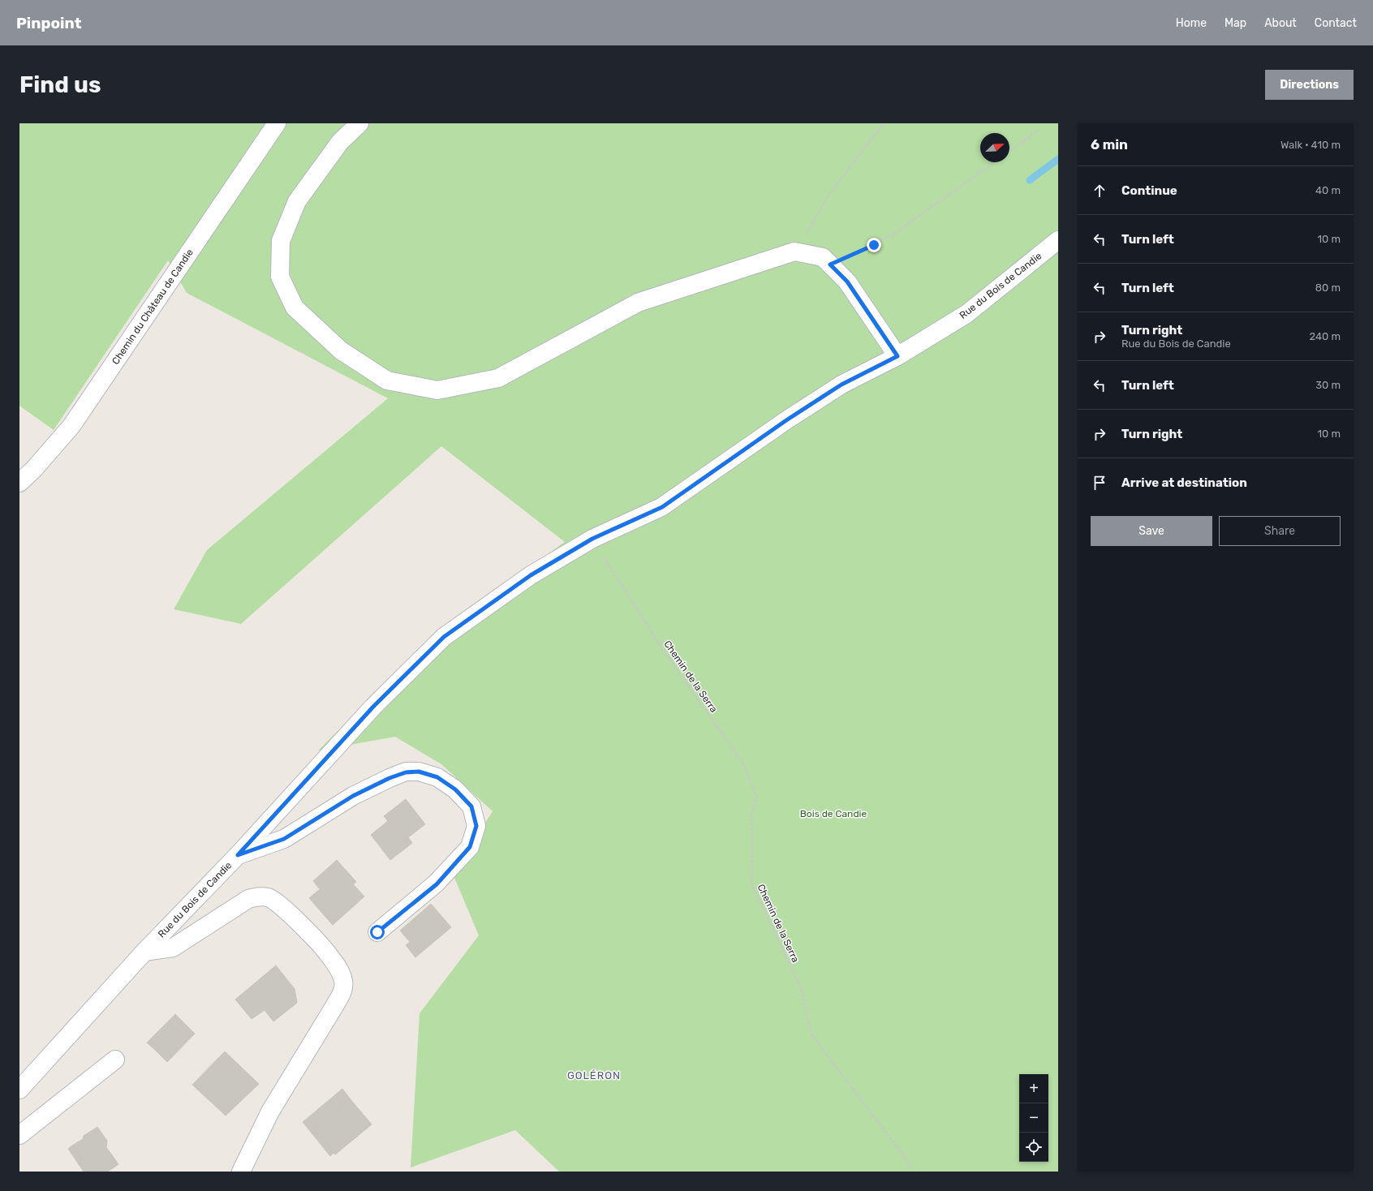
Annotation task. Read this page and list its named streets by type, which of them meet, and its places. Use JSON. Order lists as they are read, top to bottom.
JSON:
{
  "streets": {
    "street": ["Rue du Bois de Candie", "Chemin du Château de Candie"],
    "path": ["Chemin de la Serra"]
  },
  "crossings": [
    ["Rue du Bois de Candie", "Chemin de la Serra"]
  ],
  "districts": ["GOLÉRON"],
  "parks": ["Bois de Candie"],
  "north": "top right",
  "page": {
    "header": "Pinpoint",
    "nav": [
      "Home",
      "Map",
      "About",
      "Contact"
    ],
    "buttons": [
      "Directions",
      ["Save", "Share"]
    ],
    "title": "Find us",
    "heading": ["6 min", "Walk · 410 m"],
    "list": [
      ["Continue", "40 m"],
      ["Turn left", "10 m"],
      ["Turn left", "80 m"],
      ["Turn right", "Rue du Bois de Candie", "240 m"],
      ["Turn left", "30 m"],
      ["Turn right", "10 m"],
      "Arrive at destination"
    ],
    "map_buttons": ["+", "−"]
  }
}
